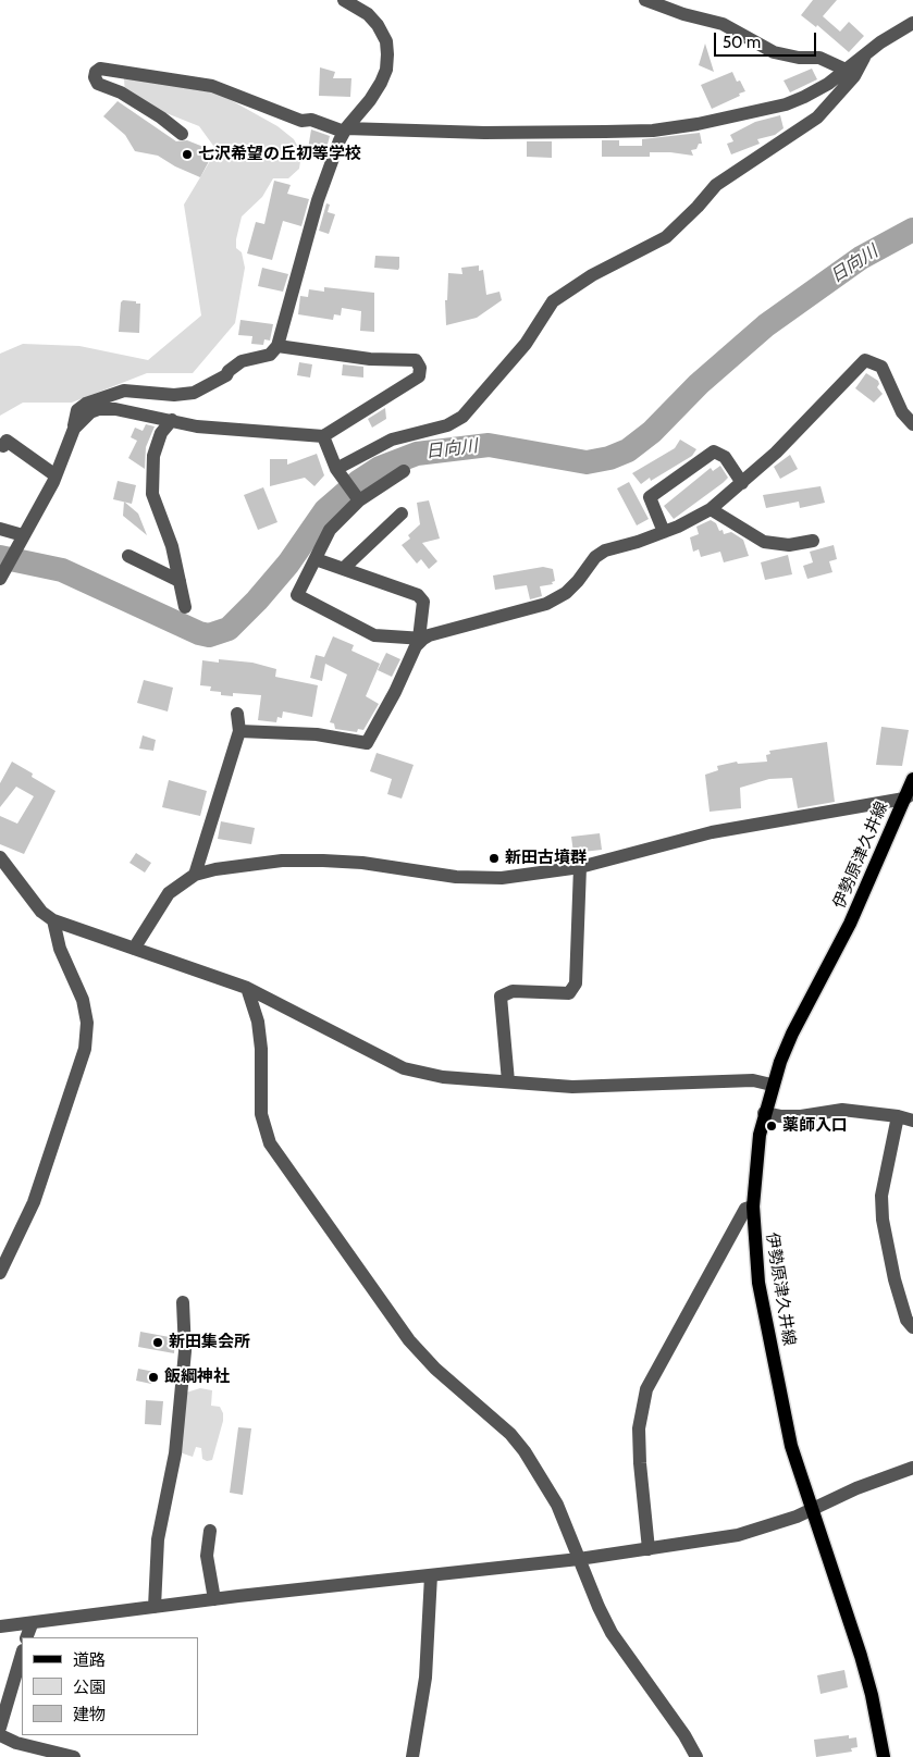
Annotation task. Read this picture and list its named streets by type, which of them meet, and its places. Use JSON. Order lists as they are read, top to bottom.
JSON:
{
  "streets": {
    "main road": ["伊勢原津久井線"]
  },
  "water": ["日向川"],
  "places": [
    "七沢希望の丘初等学校",
    "新田古墳群",
    "薬師入口",
    "新田集会所",
    "飯綱神社"
  ],
  "legend": ["道路", "公園", "建物"],
  "scale_bar": "50 m"
}
